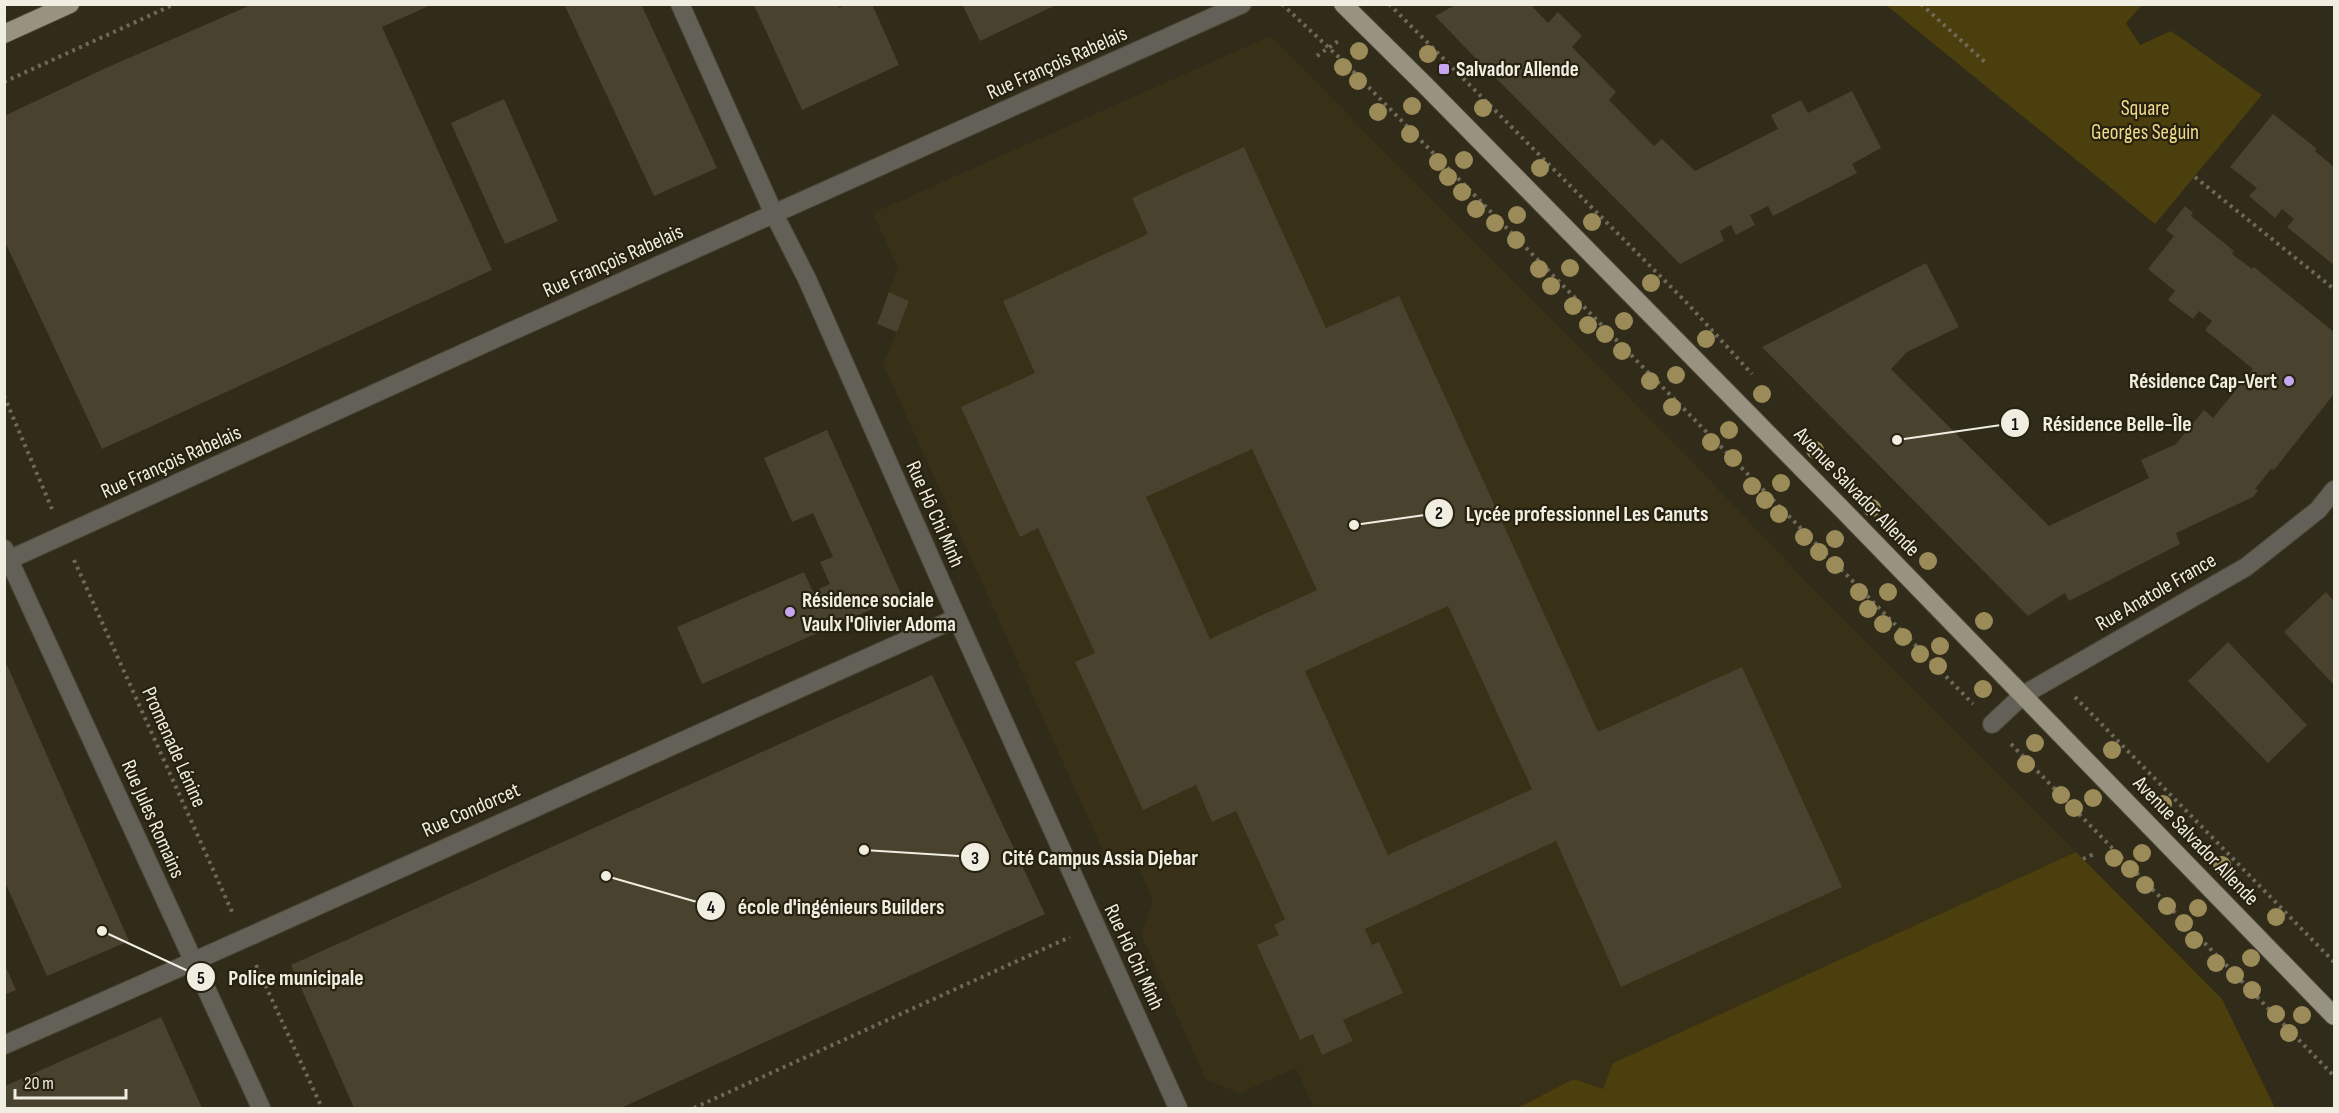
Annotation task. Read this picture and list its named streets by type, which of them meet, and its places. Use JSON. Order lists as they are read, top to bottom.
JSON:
{
  "streets": {
    "main road": ["Avenue Salvador Allende"],
    "street": [
      "Rue François Rabelais",
      "Rue Hô Chi Minh",
      "Rue Anatole France",
      "Rue Condorcet",
      "Rue Jules Romains"
    ],
    "path": ["Promenade Lénine"]
  },
  "crossings": [
    ["Rue François Rabelais", "Rue Hô Chi Minh"],
    ["Rue François Rabelais", "Promenade Lénine"],
    ["Rue François Rabelais", "Rue Jules Romains"],
    ["Avenue Salvador Allende", "Rue Anatole France"],
    ["Rue Hô Chi Minh", "Rue Condorcet"],
    ["Promenade Lénine", "Rue Condorcet"],
    ["Rue Condorcet", "Rue Jules Romains"]
  ],
  "parks": ["Square Georges Seguin"],
  "places": {
    "transit": ["Salvador Allende"],
    "other": [
      "Résidence Cap-Vert",
      "Résidence Belle-Île",
      "Lycée professionnel Les Canuts",
      "Résidence sociale Vaulx l'Olivier Adoma",
      "Cité Campus Assia Djebar",
      "école d'ingénieurs Builders",
      "Police municipale"
    ]
  },
  "scale_bar": "20 m"
}
